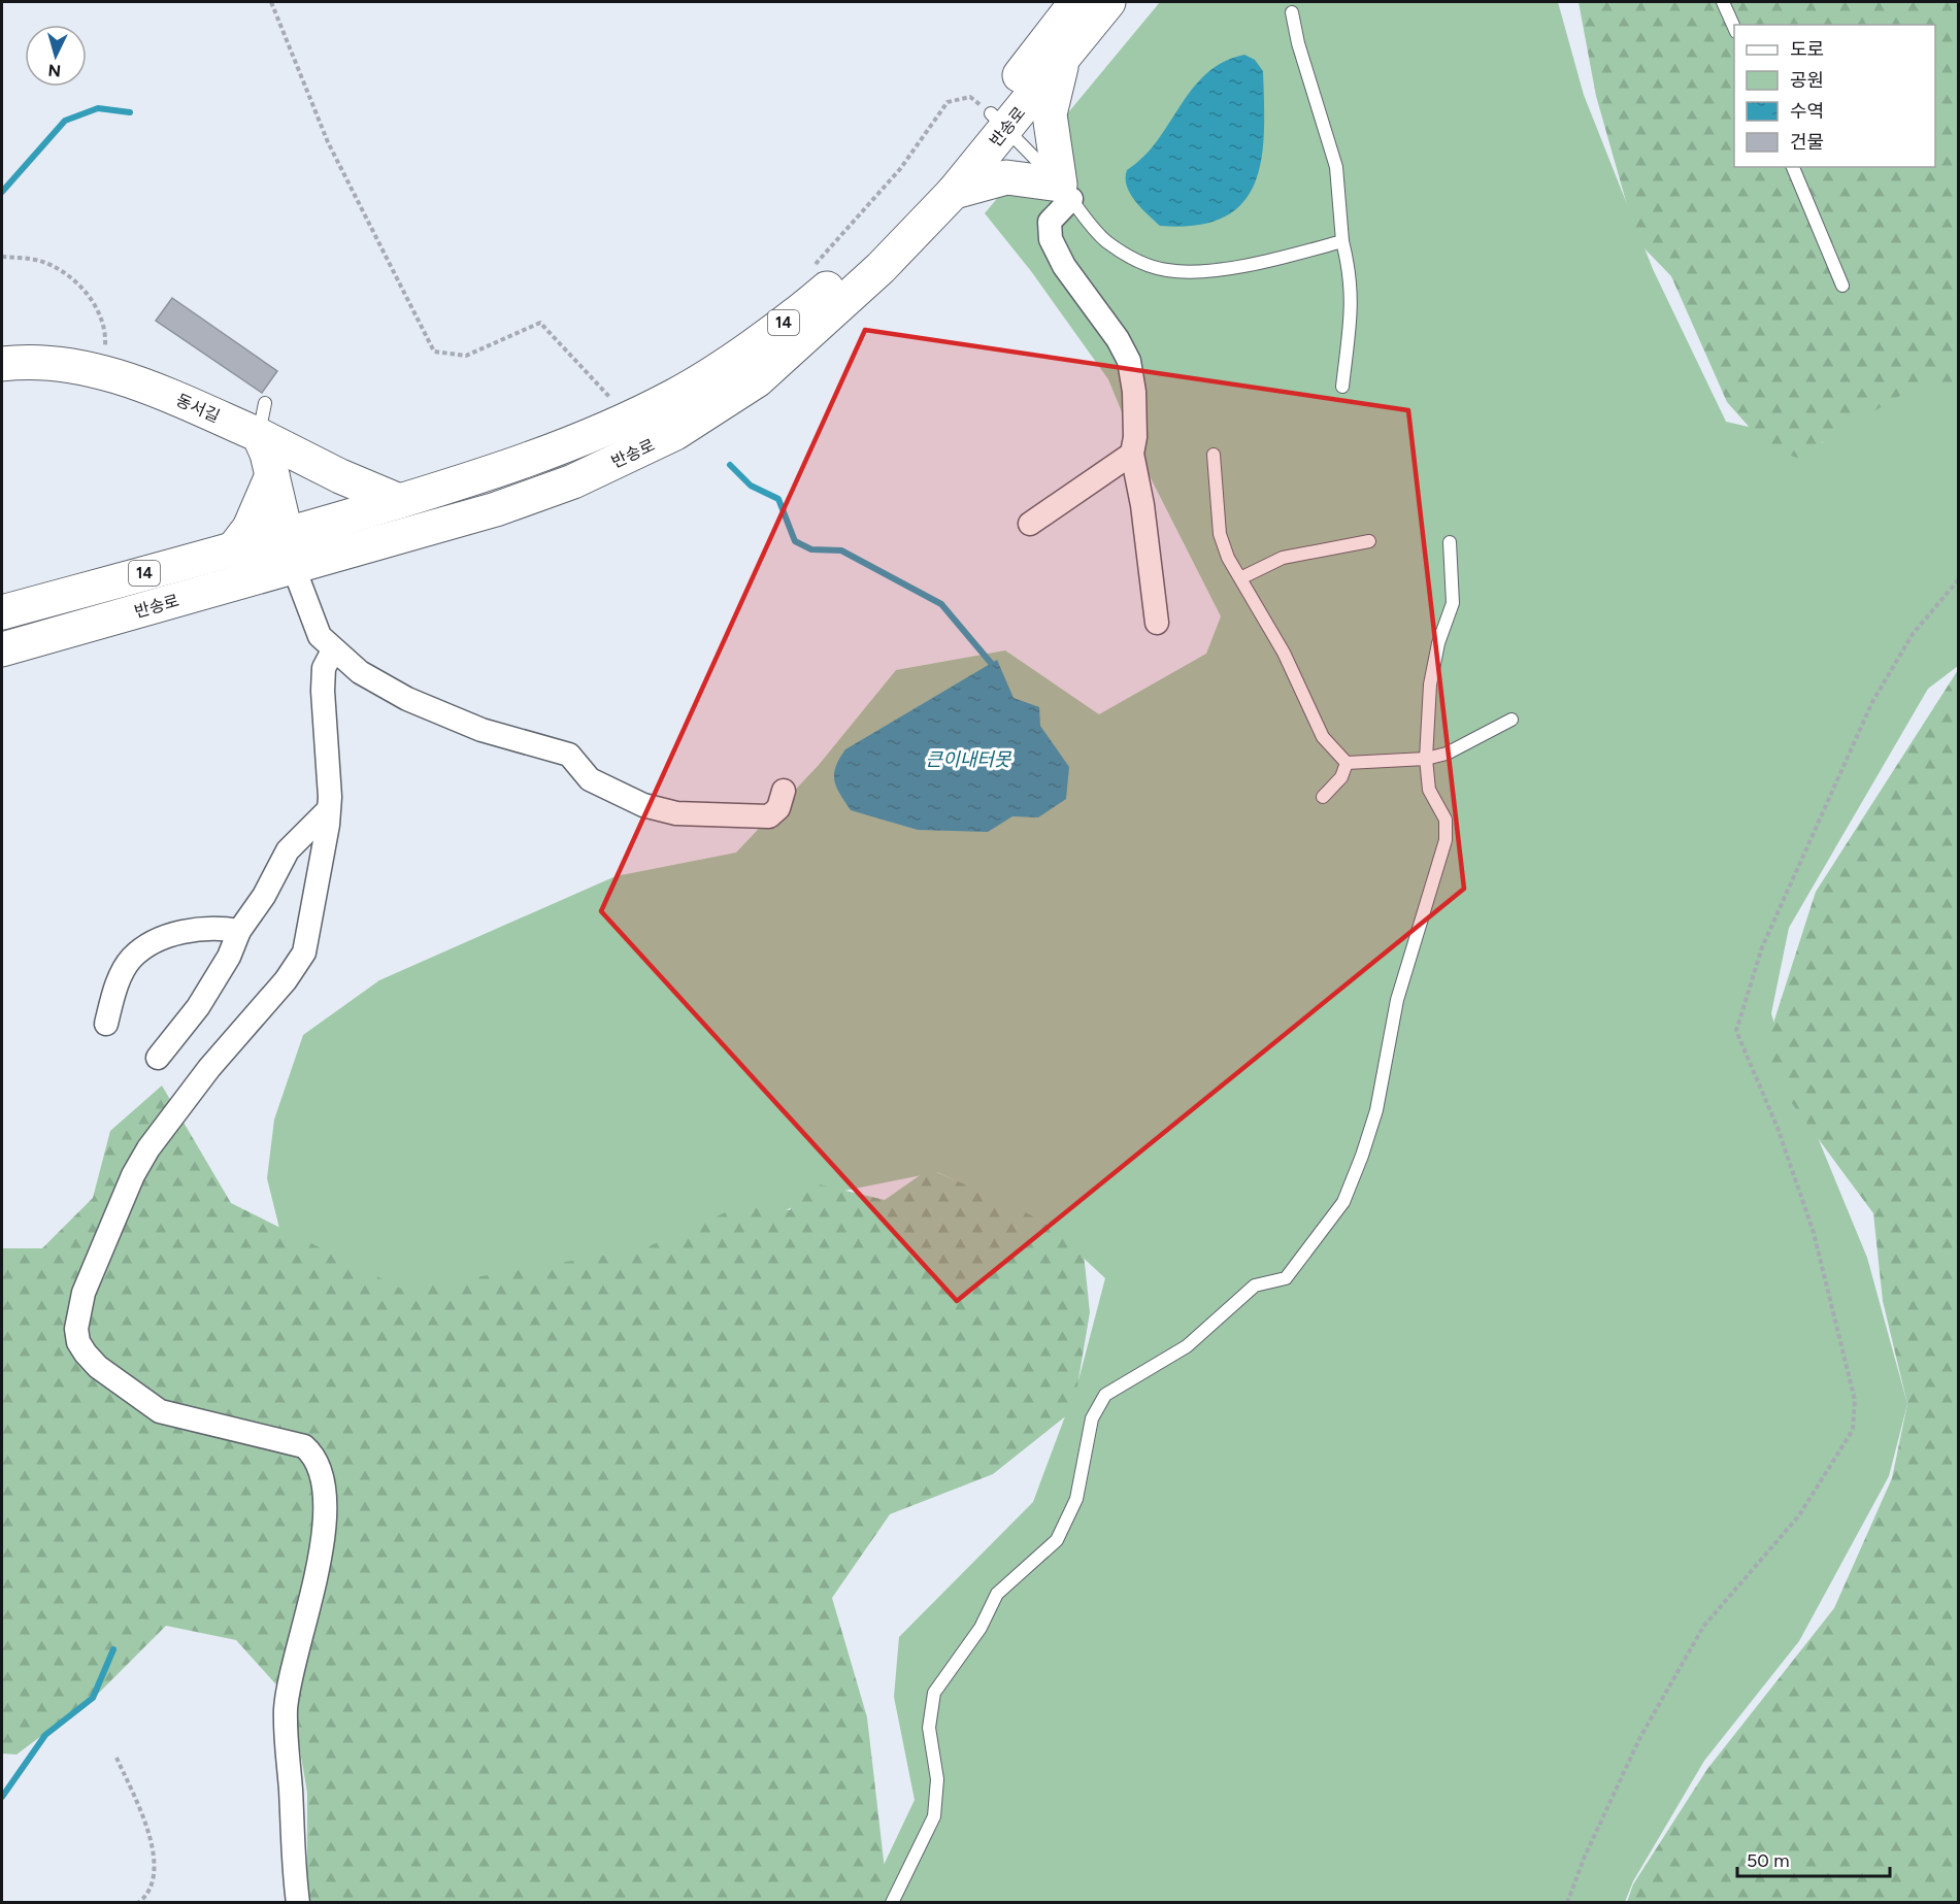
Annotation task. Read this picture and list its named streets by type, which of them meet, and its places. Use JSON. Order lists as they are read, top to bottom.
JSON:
{
  "streets": {
    "main road": ["반송로", "14", "동서길"]
  },
  "crossings": [
    ["반송로", "동서길"]
  ],
  "water": ["큰이내터못"],
  "legend": [
    "도로",
    "공원",
    "수역",
    "건물"
  ],
  "scale_bar": "50 m",
  "north": "bottom"
}
